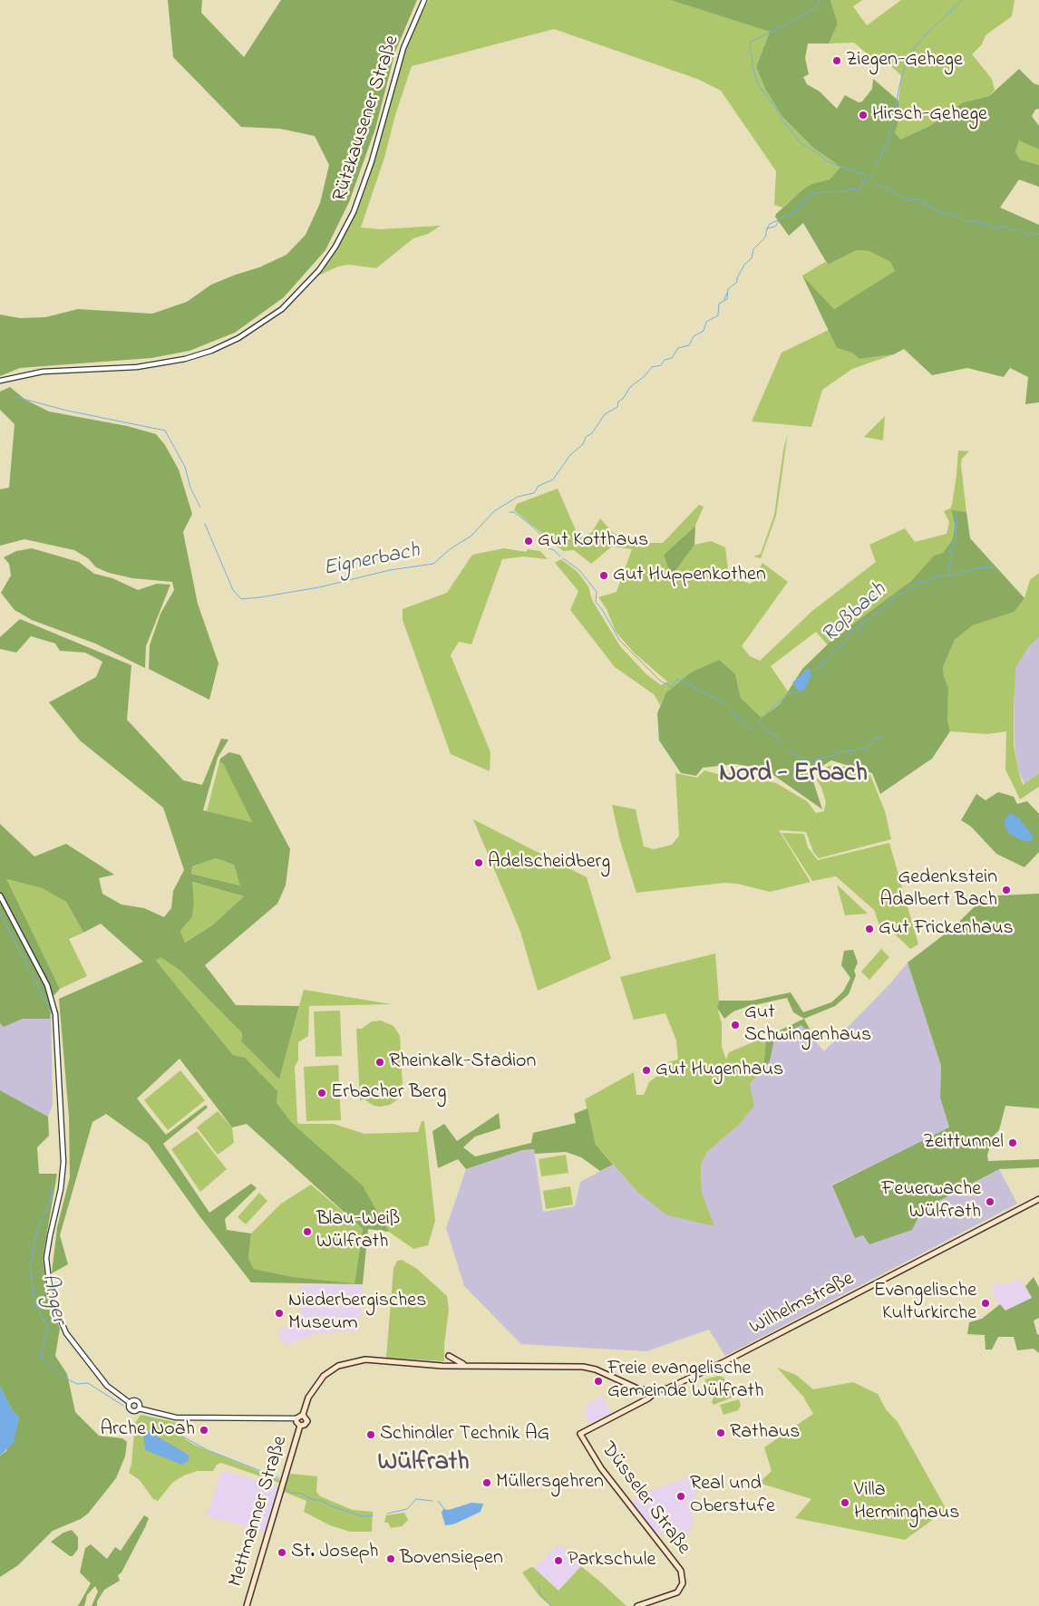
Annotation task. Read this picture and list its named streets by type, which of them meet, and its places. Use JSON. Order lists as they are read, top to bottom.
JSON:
{
  "streets": {
    "main road": ["Wilhelmstraße", "Düsseler Straße", "Mettmanner Straße"],
    "street": ["Rützkausener Straße"]
  },
  "crossings": [
    ["Wilhelmstraße", "Düsseler Straße"],
    ["Wilhelmstraße", "Mettmanner Straße"]
  ],
  "districts": ["Nord - Erbach", "Wülfrath"],
  "water": ["Eignerbach", "Roßbach", "Anger"],
  "places": [
    "Ziegen-Gehege",
    "Hirsch-Gehege",
    "Gut Kotthaus",
    "Gut Huppenkothen",
    "Adelscheidberg",
    "Gedenkstein Adalbert Bach",
    "Gut Frickenhaus",
    "Gut Schwingenhaus",
    "Rheinkalk-Stadion",
    "Gut Hugenhaus",
    "Erbacher Berg",
    "Zeittunnel",
    "Feuerwache Wülfrath",
    "Blau-Weiß Wülfrath",
    "Evangelische Kulturkirche",
    "Niederbergisches Museum",
    "Freie evangelische Gemeinde Wülfrath",
    "Arche Noah",
    "Rathaus",
    "Schindler Technik AG",
    "Müllersgehren",
    "Real und Oberstufe",
    "Villa Herminghaus",
    "St. Joseph",
    "Bovensiepen",
    "Parkschule"
  ]
}
